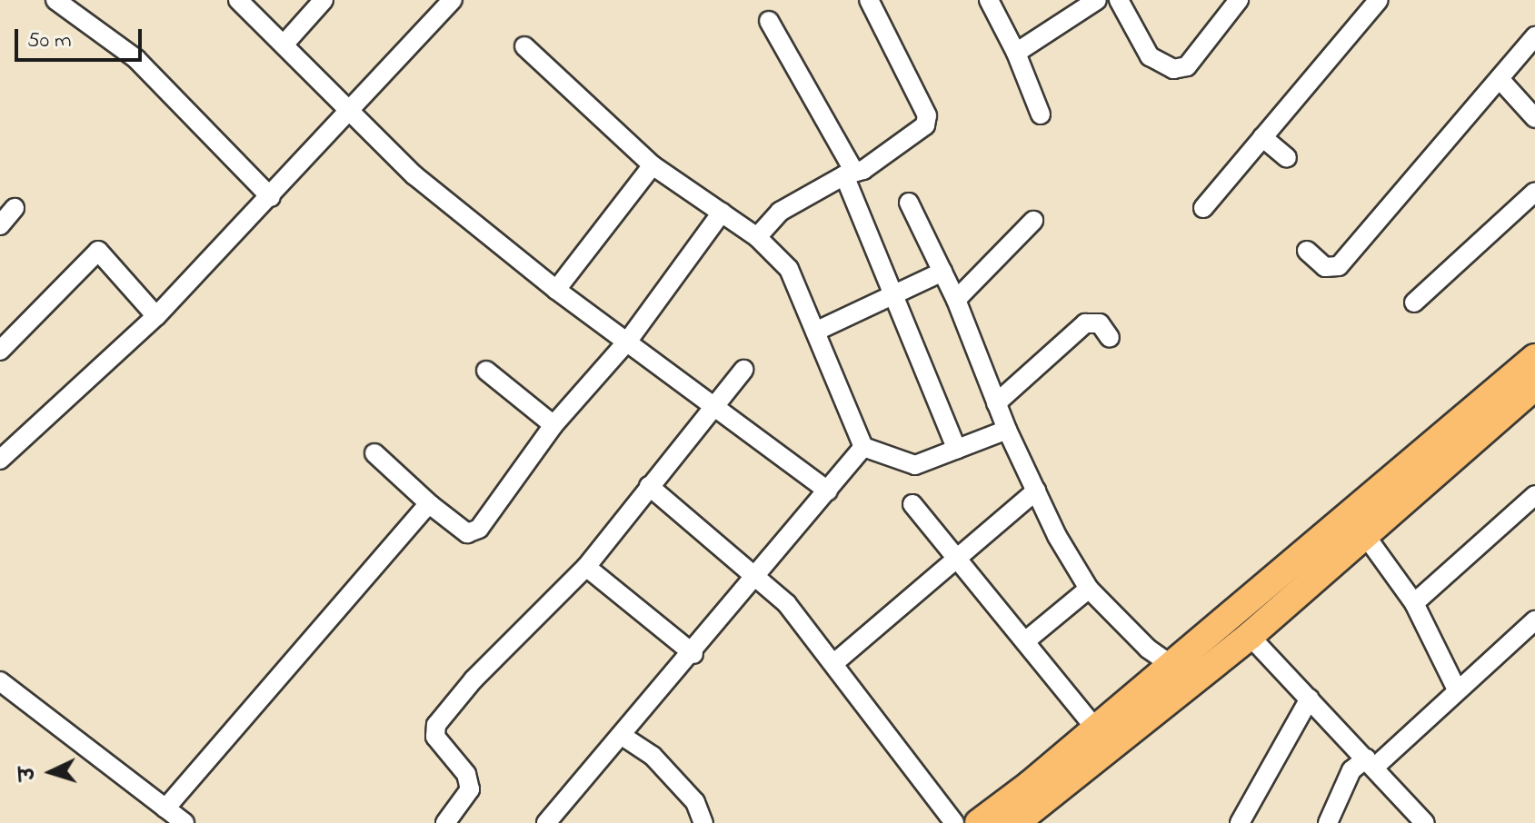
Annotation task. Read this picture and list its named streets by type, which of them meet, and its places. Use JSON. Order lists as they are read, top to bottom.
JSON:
{
  "scale_bar": "50 m",
  "north": "left"
}
